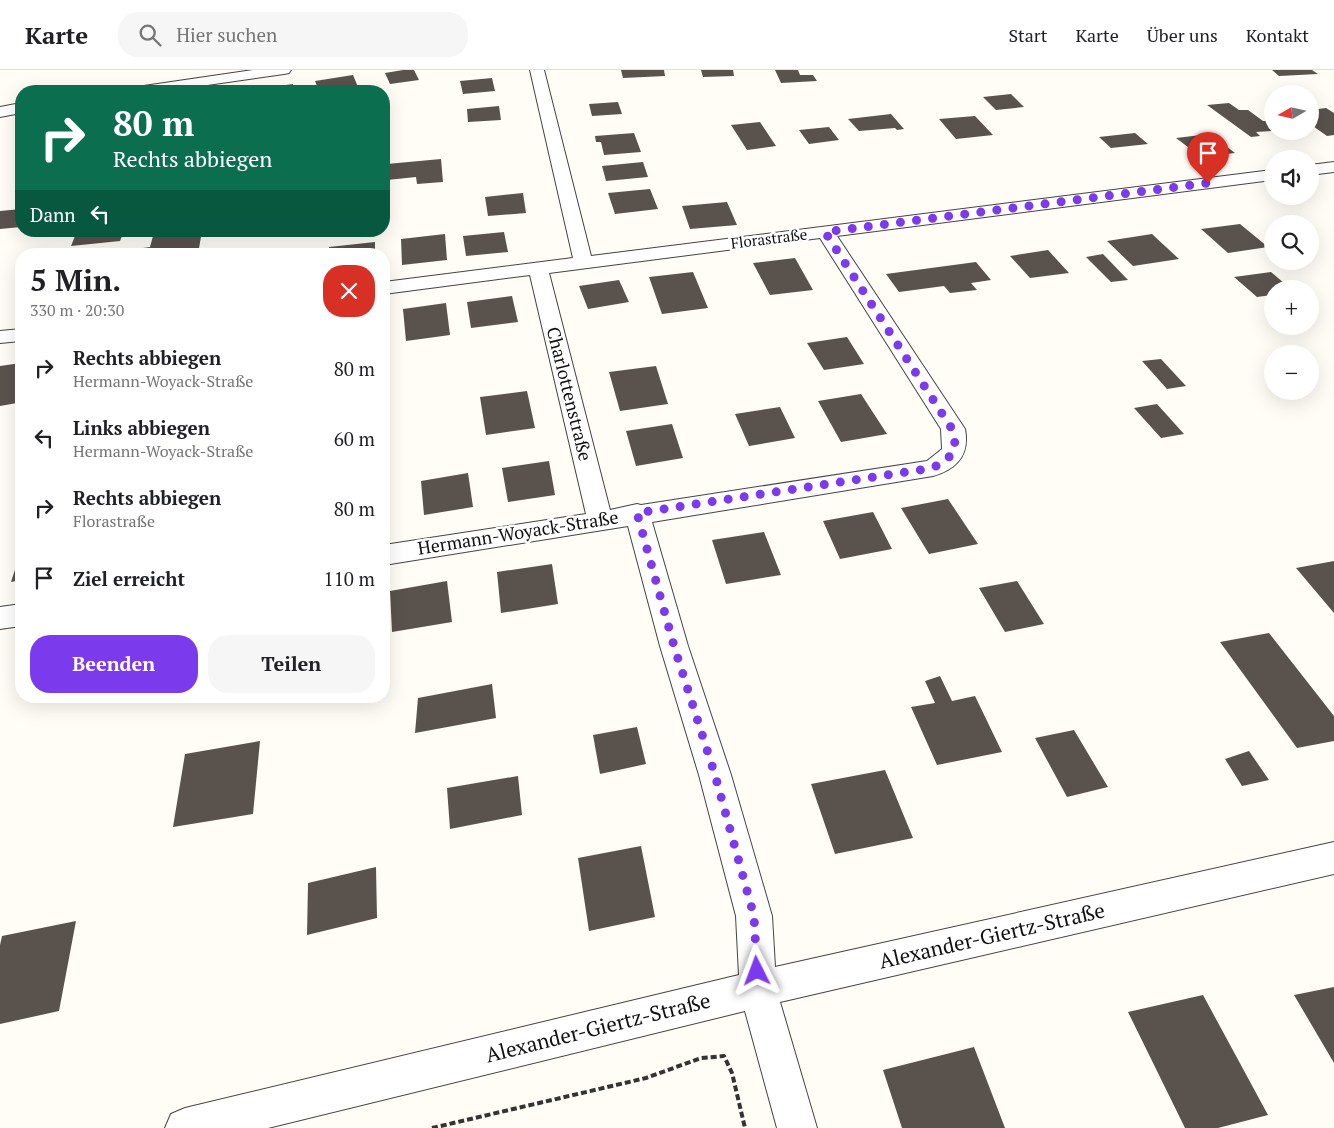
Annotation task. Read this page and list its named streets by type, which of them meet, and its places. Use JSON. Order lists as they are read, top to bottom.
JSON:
{
  "streets": {
    "street": [
      "Florastraße",
      "Charlottenstraße",
      "Hermann-Woyack-Straße",
      "Alexander-Giertz-Straße"
    ]
  },
  "crossings": [
    ["Florastraße", "Charlottenstraße"],
    ["Florastraße", "Hermann-Woyack-Straße"],
    ["Charlottenstraße", "Hermann-Woyack-Straße"]
  ],
  "north": "left",
  "page": {
    "header": "Karte",
    "search": "Hier suchen",
    "nav": [
      "Start",
      "Karte",
      "Über uns",
      "Kontakt"
    ],
    "map_buttons": ["+", "−"],
    "turn": ["80 m", "Rechts abbiegen"],
    "then": "Dann",
    "heading": ["5 Min.", "330 m · 20:30"],
    "list": [
      {
        "name": "Rechts abbiegen",
        "note": "Hermann-Woyack-Straße",
        "value": "80 m"
      },
      {
        "name": "Links abbiegen",
        "note": "Hermann-Woyack-Straße",
        "value": "60 m"
      },
      {
        "name": "Rechts abbiegen",
        "note": "Florastraße",
        "value": "80 m"
      },
      {
        "name": "Ziel erreicht",
        "value": "110 m"
      }
    ],
    "buttons": ["Beenden", "Teilen"]
  }
}
